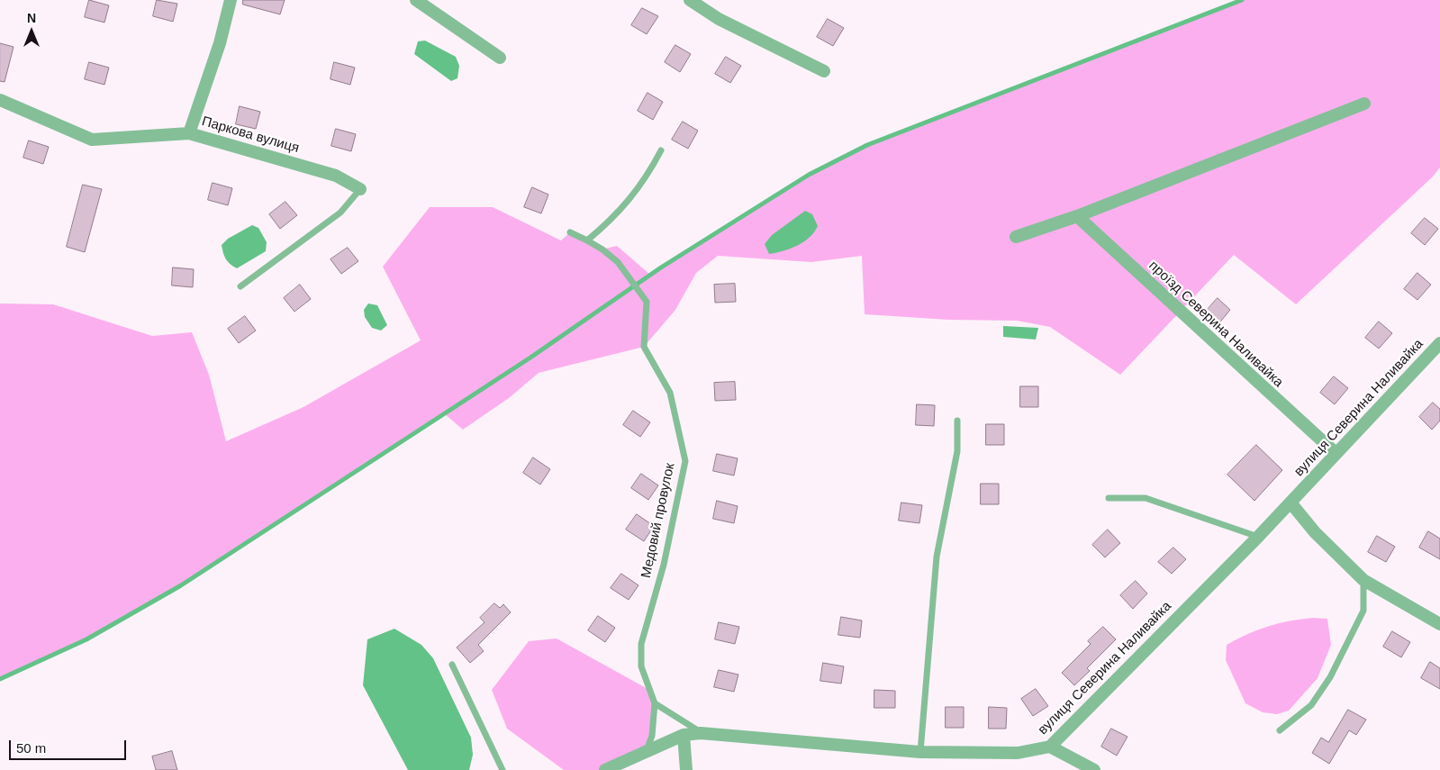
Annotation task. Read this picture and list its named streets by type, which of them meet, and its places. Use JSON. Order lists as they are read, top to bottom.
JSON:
{
  "streets": {
    "street": ["Паркова вулиця", "проїзд Северина Наливайка", "вулиця Северина Наливайка"],
    "lane": ["Медовий провулок"]
  },
  "crossings": [
    ["проїзд Северина Наливайка", "вулиця Северина Наливайка"],
    ["вулиця Северина Наливайка", "Медовий провулок"]
  ],
  "scale_bar": "50 m",
  "north": "top"
}
